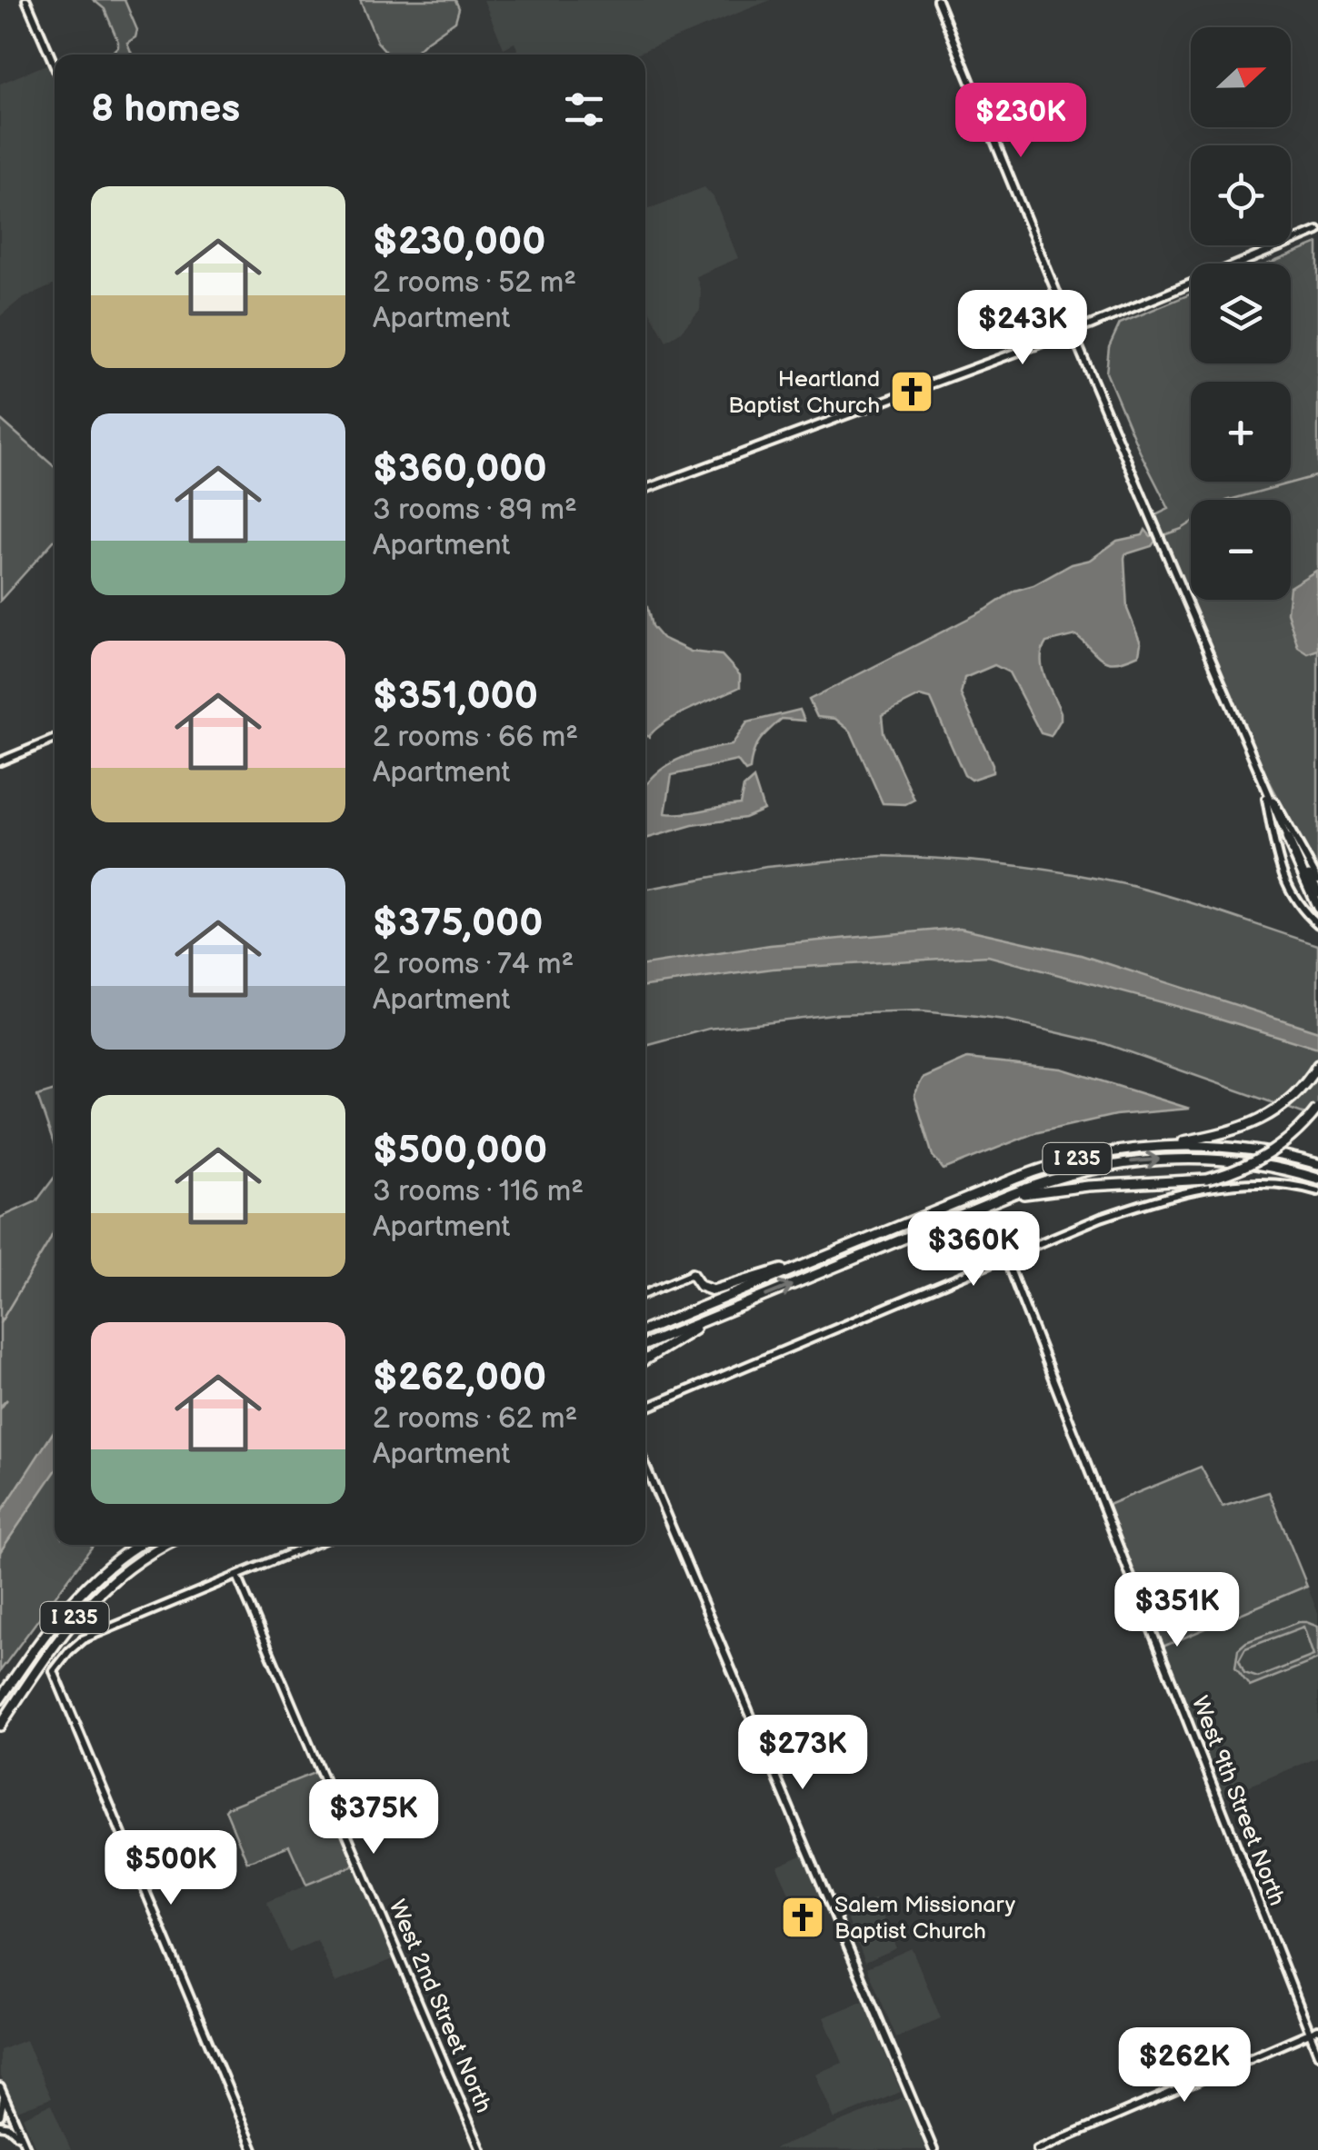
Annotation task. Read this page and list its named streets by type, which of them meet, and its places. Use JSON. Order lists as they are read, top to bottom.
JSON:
{
  "streets": {
    "highway": ["I 235"],
    "street": ["West 9th Street North", "West 2nd Street North"]
  },
  "places": {
    "church": ["Heartland Baptist Church", "Salem Missionary Baptist Church"]
  },
  "north": "right",
  "page": {
    "map_buttons": ["+", "−"],
    "heading": "8 homes",
    "price": [
      "$230K",
      "$243K",
      "$360K",
      "$351K",
      "$273K",
      "$375K",
      "$500K",
      "$262K"
    ],
    "list": [
      {
        "name": "$230,000",
        "note": "2 rooms · 52 m² · Apartment"
      },
      {
        "name": "$360,000",
        "note": "3 rooms · 89 m² · Apartment"
      },
      {
        "name": "$351,000",
        "note": "2 rooms · 66 m² · Apartment"
      },
      {
        "name": "$375,000",
        "note": "2 rooms · 74 m² · Apartment"
      },
      {
        "name": "$500,000",
        "note": "3 rooms · 116 m² · Apartment"
      },
      {
        "name": "$262,000",
        "note": "2 rooms · 62 m² · Apartment"
      }
    ]
  }
}
